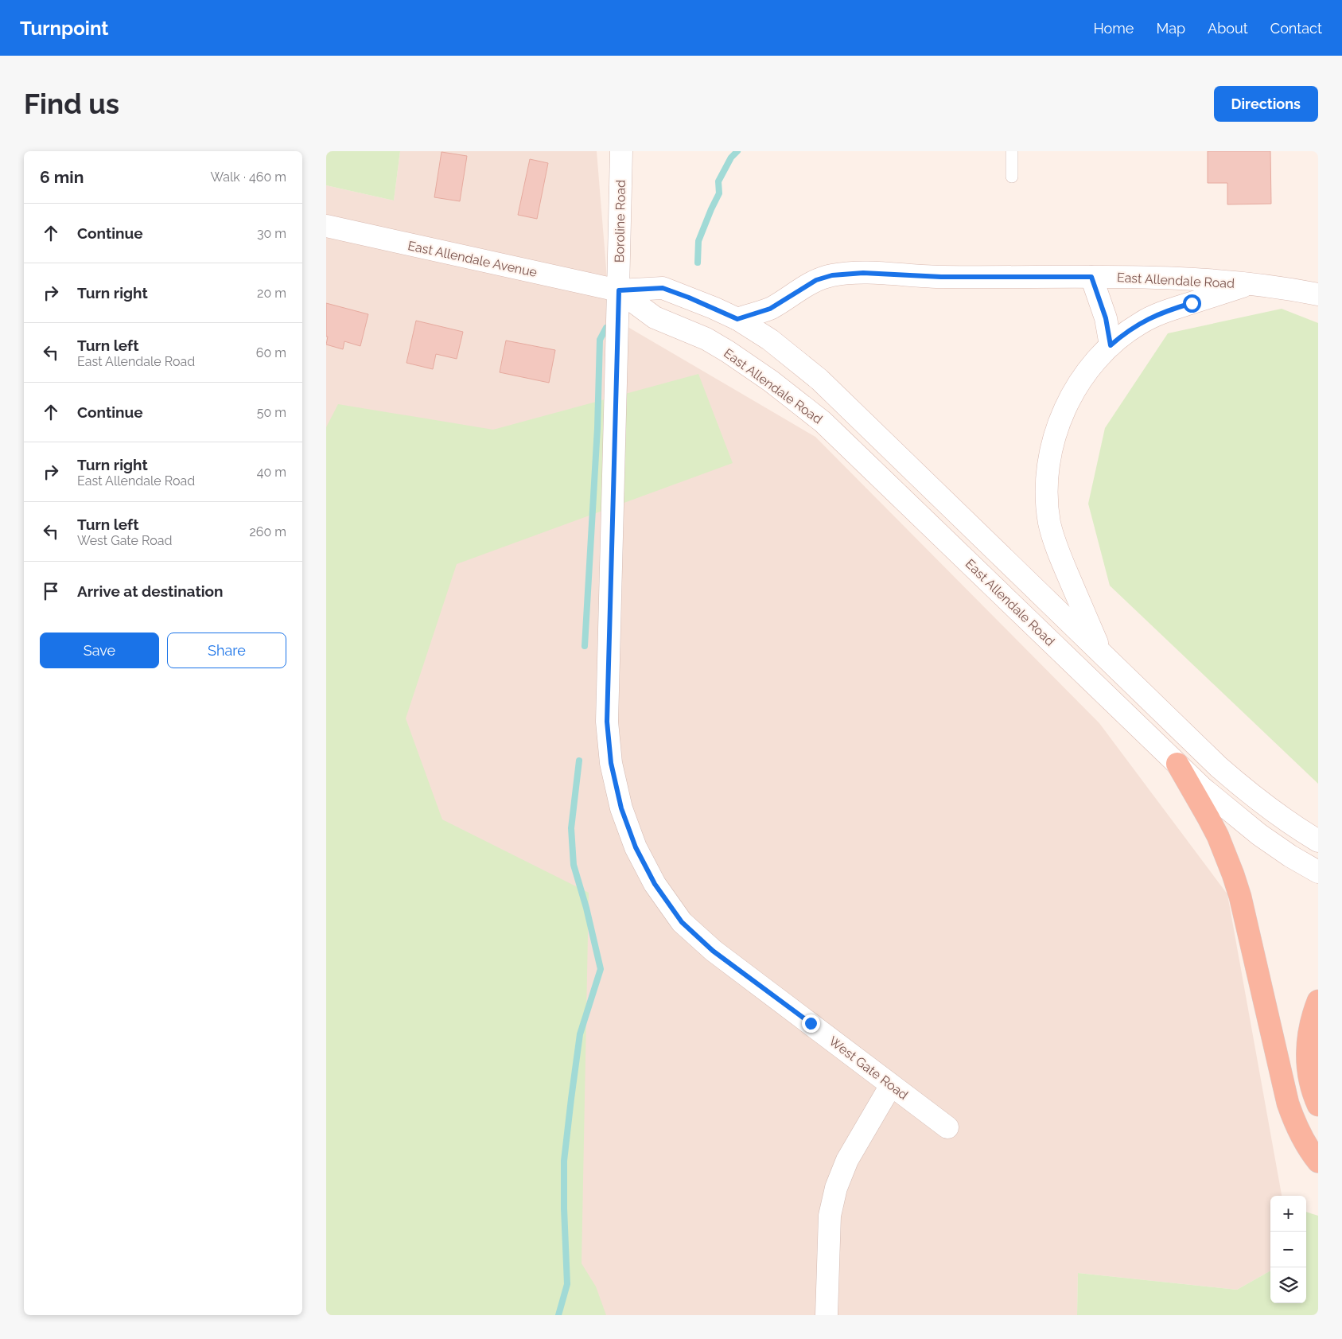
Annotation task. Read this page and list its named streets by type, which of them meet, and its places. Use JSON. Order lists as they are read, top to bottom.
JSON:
{
  "streets": {
    "main road": [
      "Boroline Road",
      "East Allendale Avenue",
      "East Allendale Road",
      "West Gate Road"
    ]
  },
  "crossings": [
    ["Boroline Road", "East Allendale Avenue"],
    ["Boroline Road", "East Allendale Road"],
    ["Boroline Road", "West Gate Road"],
    ["East Allendale Avenue", "East Allendale Road"],
    ["East Allendale Avenue", "West Gate Road"],
    ["East Allendale Road", "West Gate Road"]
  ],
  "page": {
    "header": "Turnpoint",
    "nav": [
      "Home",
      "Map",
      "About",
      "Contact"
    ],
    "buttons": [
      "Directions",
      ["Save", "Share"]
    ],
    "title": "Find us",
    "heading": ["6 min", "Walk · 460 m"],
    "list": [
      ["Continue", "30 m"],
      ["Turn right", "20 m"],
      ["Turn left", "East Allendale Road", "60 m"],
      ["Continue", "50 m"],
      ["Turn right", "East Allendale Road", "40 m"],
      ["Turn left", "West Gate Road", "260 m"],
      "Arrive at destination"
    ],
    "map_buttons": ["+", "−"]
  }
}
